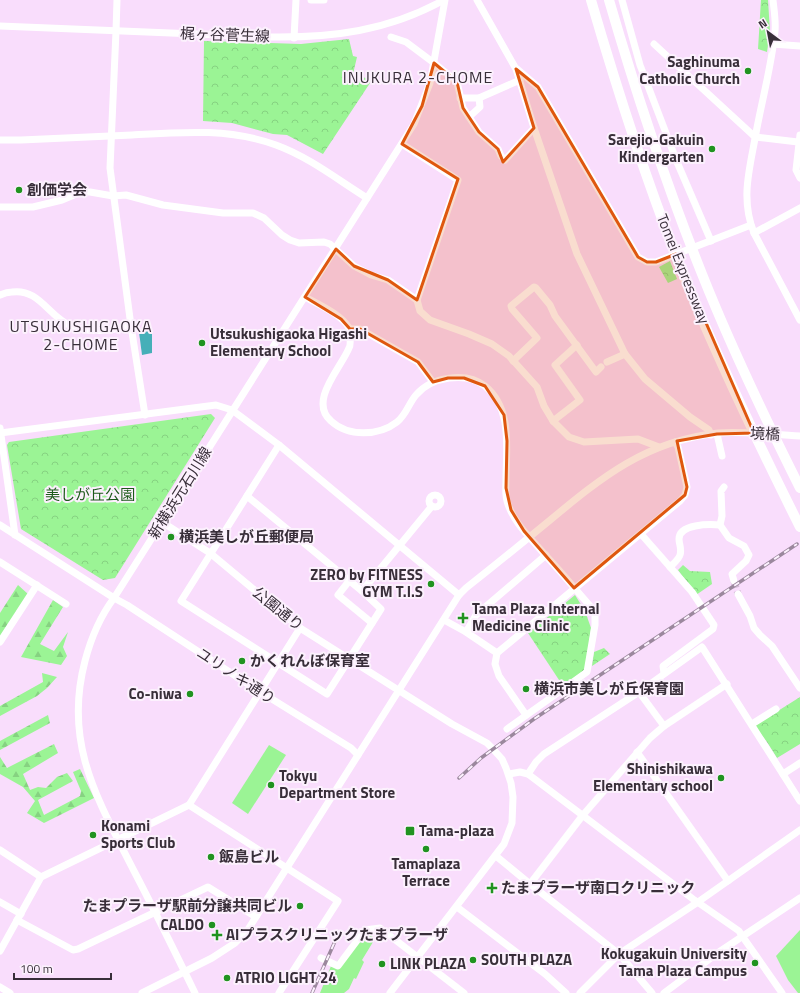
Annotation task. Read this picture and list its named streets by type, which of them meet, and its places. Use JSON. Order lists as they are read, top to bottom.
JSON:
{
  "streets": {
    "highway": ["Tomei Expressway"],
    "street": [
      "梶ヶ谷菅生線",
      "境橋",
      "新横浜元石川線",
      "公園通り",
      "ユリノキ通り"
    ]
  },
  "crossings": [
    ["梶ヶ谷菅生線", "新横浜元石川線"],
    ["境橋", "新横浜元石川線"],
    ["境橋", "公園通り"],
    ["境橋", "ユリノキ通り"],
    ["新横浜元石川線", "公園通り"],
    ["新横浜元石川線", "ユリノキ通り"]
  ],
  "districts": ["INUKURA 2-CHOME", "UTSUKUSHIGAOKA 2-CHOME"],
  "parks": ["美しが丘公園"],
  "places": {
    "other": [
      "Saghinuma Catholic Church",
      "Sarejio-Gakuin Kindergarten",
      "創価学会",
      "Utsukushigaoka Higashi Elementary School",
      "横浜美しが丘郵便局",
      "ZERO by FITNESS GYM T.I.S",
      "かくれんぼ保育室",
      "横浜市美しが丘保育園",
      "Co-niwa",
      "Shinishikawa Elementary school",
      "Tokyu Department Store",
      "Konami Sports Club",
      "Tamaplaza Terrace",
      "飯島ビル",
      "たまプラーザ駅前分譲共同ビル",
      "CALDO",
      "SOUTH PLAZA",
      "Kokugakuin University Tama Plaza Campus",
      "LINK PLAZA",
      "ATRIO LIGHT 24"
    ],
    "health": ["Tama Plaza Internal Medicine Clinic", "たまプラーザ南口クリニック", "AIプラスクリニックたまプラーザ"],
    "transit": ["Tama-plaza"]
  },
  "scale_bar": "100 m",
  "north": "top left"
}
